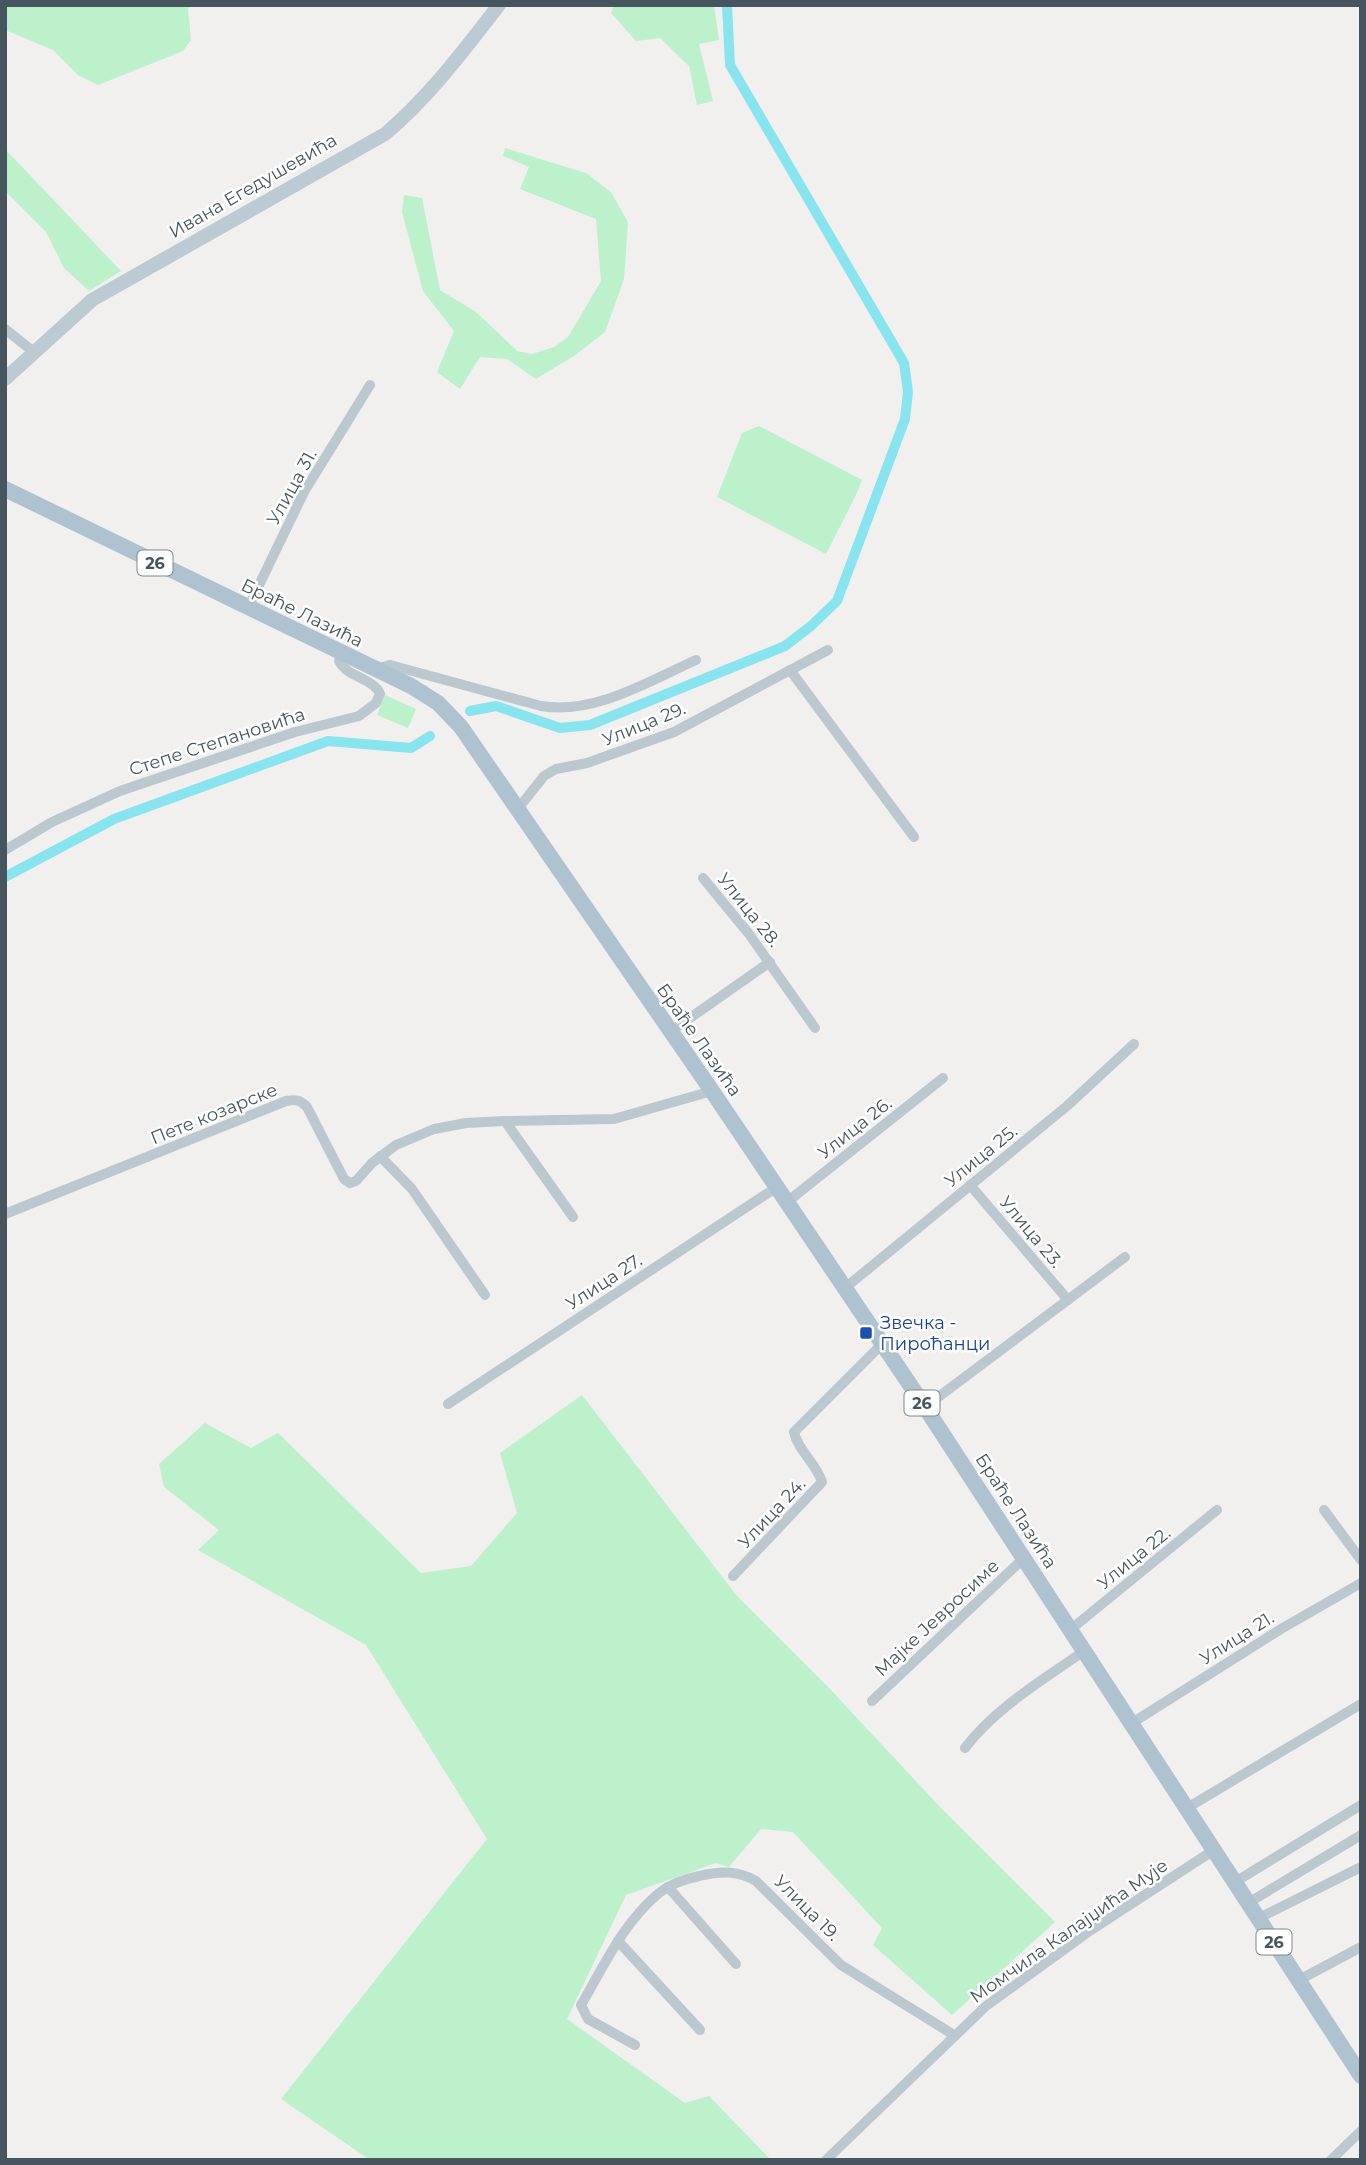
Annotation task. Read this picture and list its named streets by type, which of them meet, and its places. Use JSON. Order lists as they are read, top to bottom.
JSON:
{
  "streets": {
    "main road": ["Ивана Егедушевића", "26", "Браће Лазића"],
    "street": [
      "Улица 31.",
      "Улица 29.",
      "Степе Степановића",
      "Улица 28.",
      "Пете козарске",
      "Улица 26.",
      "Улица 25.",
      "Улица 23.",
      "Улица 27.",
      "Улица 24.",
      "Улица 22.",
      "Мајке Јевросиме",
      "Улица 21.",
      "Улица 19.",
      "Момчила Калајџића Мује"
    ]
  },
  "crossings": [
    ["Улица 31.", "Браће Лазића"],
    ["26", "Браће Лазића"],
    ["26", "Момчила Калајџића Мује"],
    ["Браће Лазића", "Улица 29."],
    ["Браће Лазића", "Степе Степановића"],
    ["Браће Лазића", "Улица 28."],
    ["Браће Лазића", "Пете козарске"],
    ["Браће Лазића", "Улица 26."],
    ["Браће Лазића", "Улица 25."],
    ["Браће Лазића", "Улица 27."],
    ["Браће Лазића", "Улица 24."],
    ["Браће Лазића", "Улица 22."],
    ["Браће Лазића", "Мајке Јевросиме"],
    ["Браће Лазића", "Улица 21."],
    ["Улица 25.", "Улица 23."],
    ["Улица 19.", "Момчила Калајџића Мује"]
  ],
  "places": {
    "transit": ["Звечка - Пироћанци"]
  }
}
